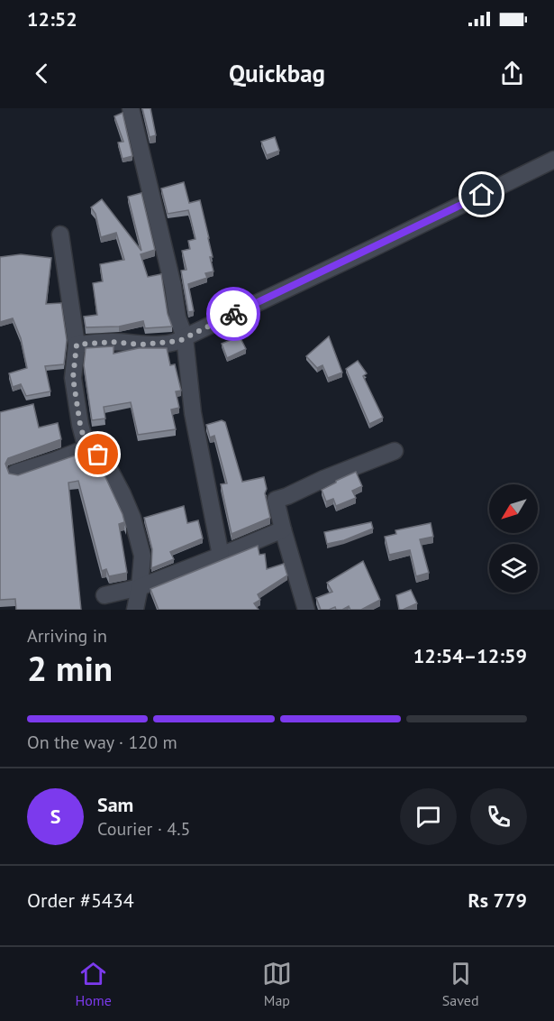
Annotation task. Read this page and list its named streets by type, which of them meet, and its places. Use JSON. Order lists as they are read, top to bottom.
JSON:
{
  "north": "bottom left",
  "page": {
    "status": "12:52",
    "header": "Quickbag",
    "heading": ["2 min", "Arriving in", "12:54–12:59"],
    "panel": [
      "Sam",
      "Courier · 4.5",
      "Order #5434",
      "Rs 779"
    ],
    "bar": "On the way · 120 m",
    "round": "S",
    "tabs": ["Home", "Map", "Saved"]
  }
}
